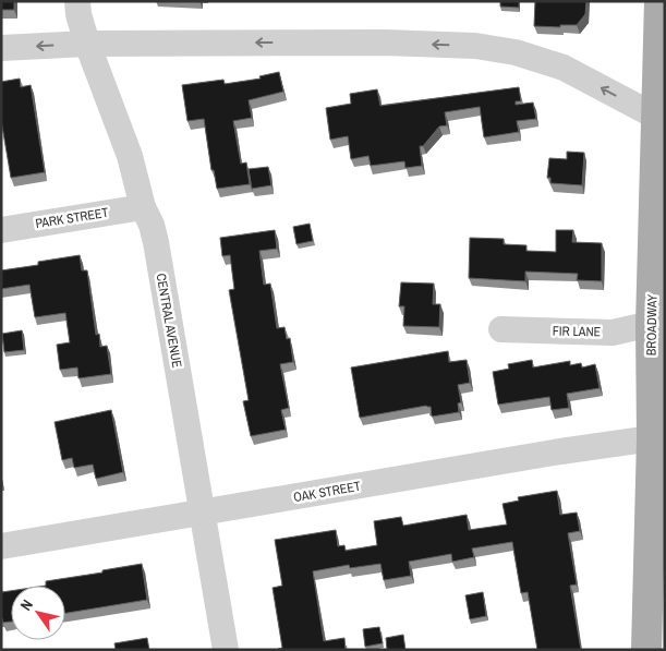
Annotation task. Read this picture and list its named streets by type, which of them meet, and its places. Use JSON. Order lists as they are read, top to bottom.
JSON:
{
  "streets": {
    "main road": ["BROADWAY"],
    "street": [
      "PARK STREET",
      "CENTRAL AVENUE",
      "FIR LANE",
      "OAK STREET"
    ]
  },
  "crossings": [
    ["PARK STREET", "CENTRAL AVENUE"],
    ["CENTRAL AVENUE", "OAK STREET"],
    ["BROADWAY", "FIR LANE"],
    ["BROADWAY", "OAK STREET"]
  ],
  "north": "top left"
}
